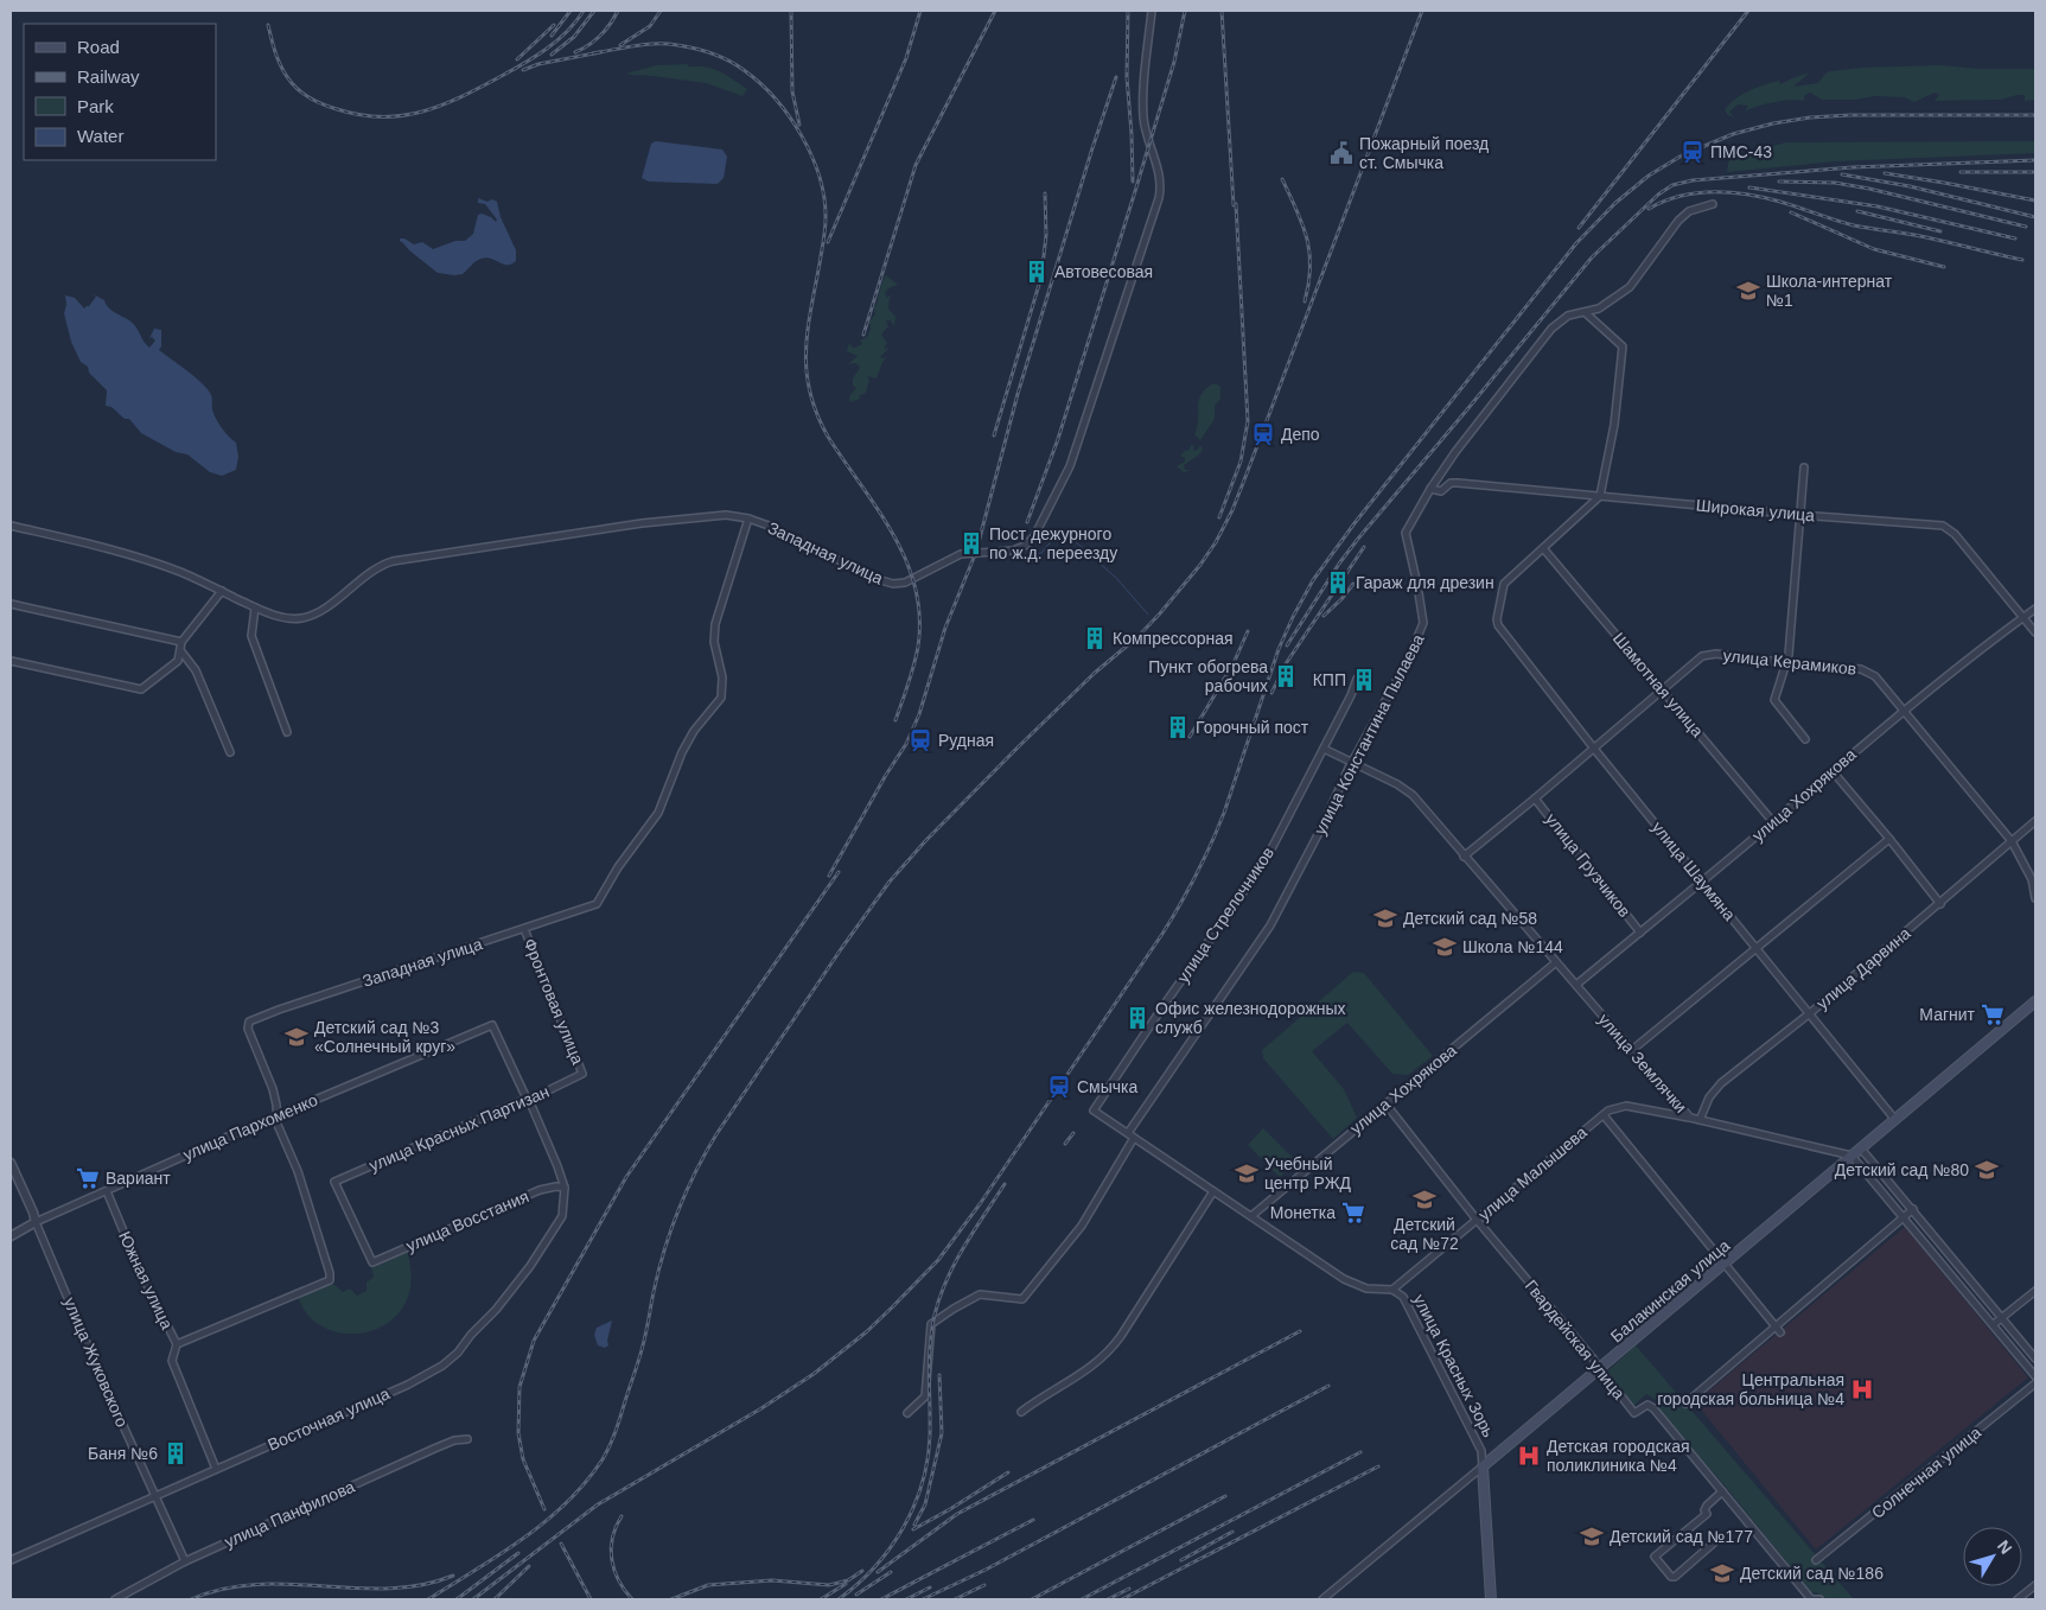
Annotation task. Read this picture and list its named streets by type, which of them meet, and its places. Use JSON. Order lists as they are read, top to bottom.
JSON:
{
  "streets": {
    "main road": ["Балакинская улица", "улица Красных Зорь"],
    "street": [
      "Широкая улица",
      "Западная улица",
      "улица Керамиков",
      "Шамотная улица",
      "улица Константина Пылаева",
      "улица Хохрякова",
      "улица Грузчиков",
      "улица Шаумяна",
      "улица Стрелочников",
      "улица Дарвина",
      "Фронтовая улица",
      "улица Землячки",
      "улица Пархоменко",
      "улица Красных Партизан",
      "улица Малышева",
      "улица Восстания",
      "Южная улица",
      "Гвардейская улица",
      "улица Жуковского",
      "Восточная улица",
      "Солнечная улица",
      "улица Панфилова"
    ]
  },
  "crossings": [
    ["Широкая улица", "улица Константина Пылаева"],
    ["Широкая улица", "улица Хохрякова"],
    ["Западная улица", "Фронтовая улица"],
    ["Западная улица", "улица Пархоменко"],
    ["улица Керамиков", "Шамотная улица"],
    ["улица Керамиков", "улица Хохрякова"],
    ["улица Керамиков", "улица Грузчиков"],
    ["улица Керамиков", "улица Шаумяна"],
    ["улица Керамиков", "улица Дарвина"],
    ["улица Керамиков", "улица Землячки"],
    ["Шамотная улица", "улица Хохрякова"],
    ["Шамотная улица", "улица Шаумяна"],
    ["улица Константина Пылаева", "улица Землячки"],
    ["улица Константина Пылаева", "улица Красных Зорь"],
    ["улица Хохрякова", "улица Грузчиков"],
    ["улица Хохрякова", "улица Шаумяна"],
    ["улица Хохрякова", "улица Землячки"],
    ["улица Хохрякова", "Гвардейская улица"],
    ["улица Хохрякова", "улица Красных Зорь"],
    ["улица Шаумяна", "улица Дарвина"],
    ["улица Шаумяна", "Балакинская улица"],
    ["улица Стрелочников", "улица Землячки"],
    ["улица Стрелочников", "улица Красных Зорь"],
    ["улица Дарвина", "улица Землячки"],
    ["Фронтовая улица", "улица Красных Партизан"],
    ["улица Землячки", "улица Малышева"],
    ["улица Землячки", "Балакинская улица"],
    ["улица Пархоменко", "улица Красных Партизан"],
    ["улица Пархоменко", "Южная улица"],
    ["улица Пархоменко", "улица Жуковского"],
    ["улица Красных Партизан", "улица Восстания"],
    ["улица Малышева", "Гвардейская улица"],
    ["улица Малышева", "улица Красных Зорь"],
    ["улица Восстания", "Восточная улица"],
    ["Южная улица", "Восточная улица"],
    ["Балакинская улица", "Гвардейская улица"],
    ["Балакинская улица", "улица Красных Зорь"],
    ["улица Жуковского", "Восточная улица"],
    ["улица Жуковского", "улица Панфилова"]
  ],
  "places": {
    "station": [
      "ПМС-43",
      "Депо",
      "Рудная",
      "Смычка"
    ],
    "public building": ["Пожарный поезд ст. Смычка"],
    "building": [
      "Автовесовая",
      "Пост дежурного по ж.д. переезду",
      "Гараж для дрезин",
      "Компрессорная",
      "Пункт обогрева рабочих",
      "КПП",
      "Горочный пост",
      "Офис железнодорожных служб",
      "Баня №6"
    ],
    "school or university": [
      "Школа-интернат №1",
      "Детский сад №58",
      "Школа №144",
      "Детский сад №3 «Солнечный круг»",
      "Детский сад №80",
      "Учебный центр РЖД",
      "Детский сад №72",
      "Детский сад №177",
      "Детский сад №186"
    ],
    "supermarket": ["Магнит", "Вариант", "Монетка"],
    "hospital": ["Центральная городская больница №4", "Детская городская поликлиника №4"]
  },
  "legend": [
    "Road",
    "Railway",
    "Park",
    "Water"
  ],
  "north": "top right"
}
